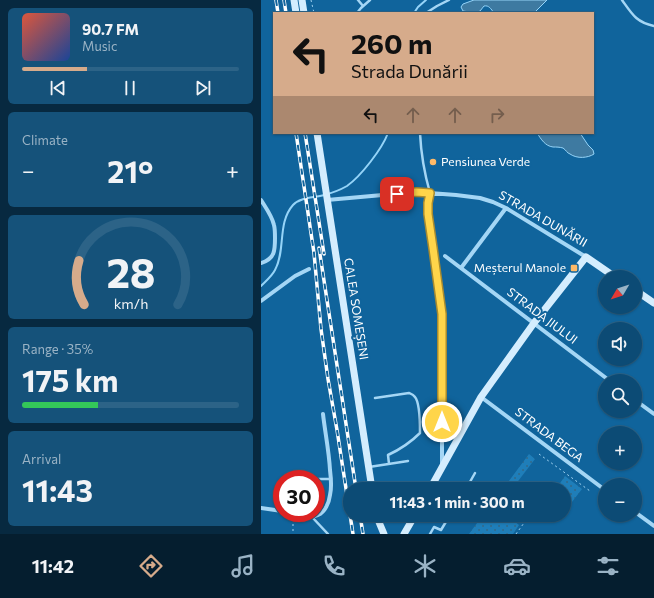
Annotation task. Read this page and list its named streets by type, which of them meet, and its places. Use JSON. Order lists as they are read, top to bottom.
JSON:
{
  "streets": {
    "main road": ["STRADA DUNĂRII", "CALEA SOMEȘENI"],
    "street": ["STRADA JIULUI", "STRADA BEGA"]
  },
  "crossings": [
    ["STRADA DUNĂRII", "CALEA SOMEȘENI"]
  ],
  "places": {
    "other": ["Pensiunea Verde"],
    "transit": ["Meșterul Manole"]
  },
  "north": "bottom left",
  "page": {
    "turn": ["260 m", "Strada Dunării"],
    "song": ["90.7 FM", "Music"],
    "tile": [
      "Climate",
      ["Range · 35%", "175 km"],
      ["Arrival", "11:43"]
    ],
    "heat": ["−", "21°", "+"],
    "map_buttons": ["+", "−"],
    "limit": "30",
    "trip": "11:43 · 1 min · 300 m",
    "tabs": "11:42",
    "gauge": ["28", "km/h"]
  }
}
